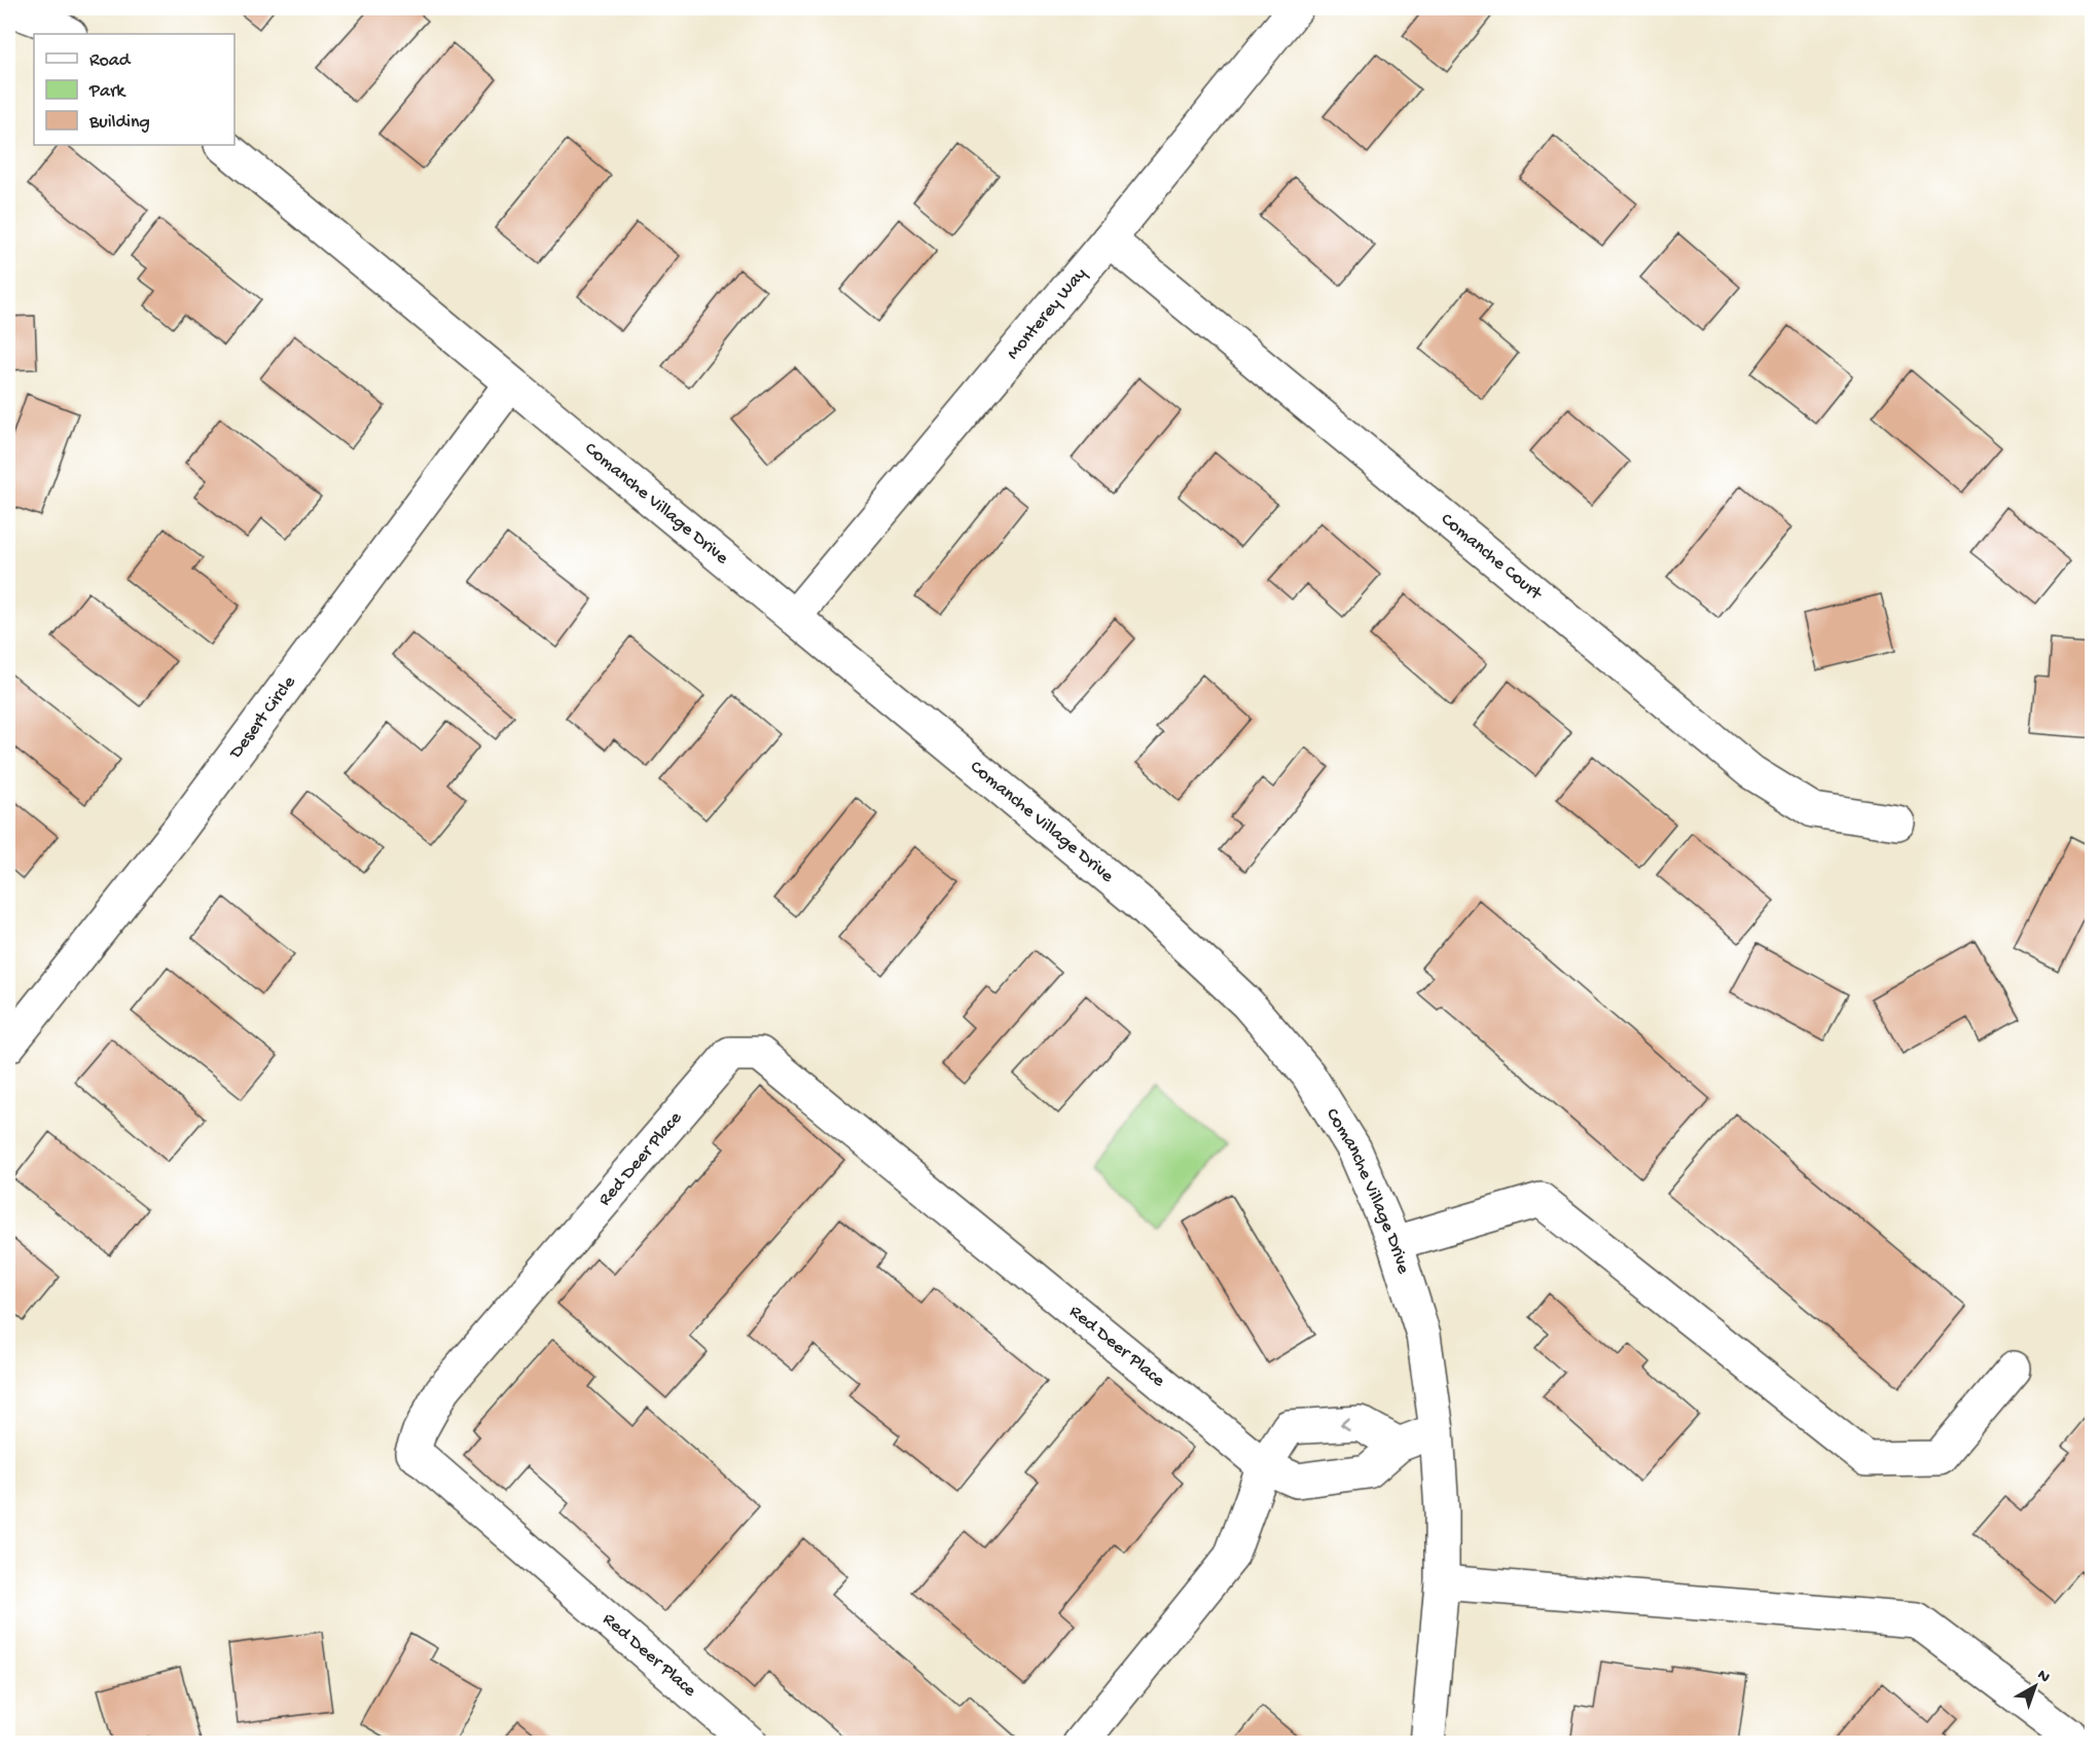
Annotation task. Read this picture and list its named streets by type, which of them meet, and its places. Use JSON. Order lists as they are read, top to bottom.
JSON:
{
  "streets": {
    "street": [
      "Monterey Way",
      "Comanche Village Drive",
      "Comanche Court",
      "Desert Circle",
      "Red Deer Place"
    ]
  },
  "crossings": [
    ["Monterey Way", "Comanche Village Drive"],
    ["Monterey Way", "Comanche Court"],
    ["Comanche Village Drive", "Desert Circle"],
    ["Comanche Village Drive", "Red Deer Place"]
  ],
  "legend": ["Road", "Park", "Building"],
  "north": "top right"
}
